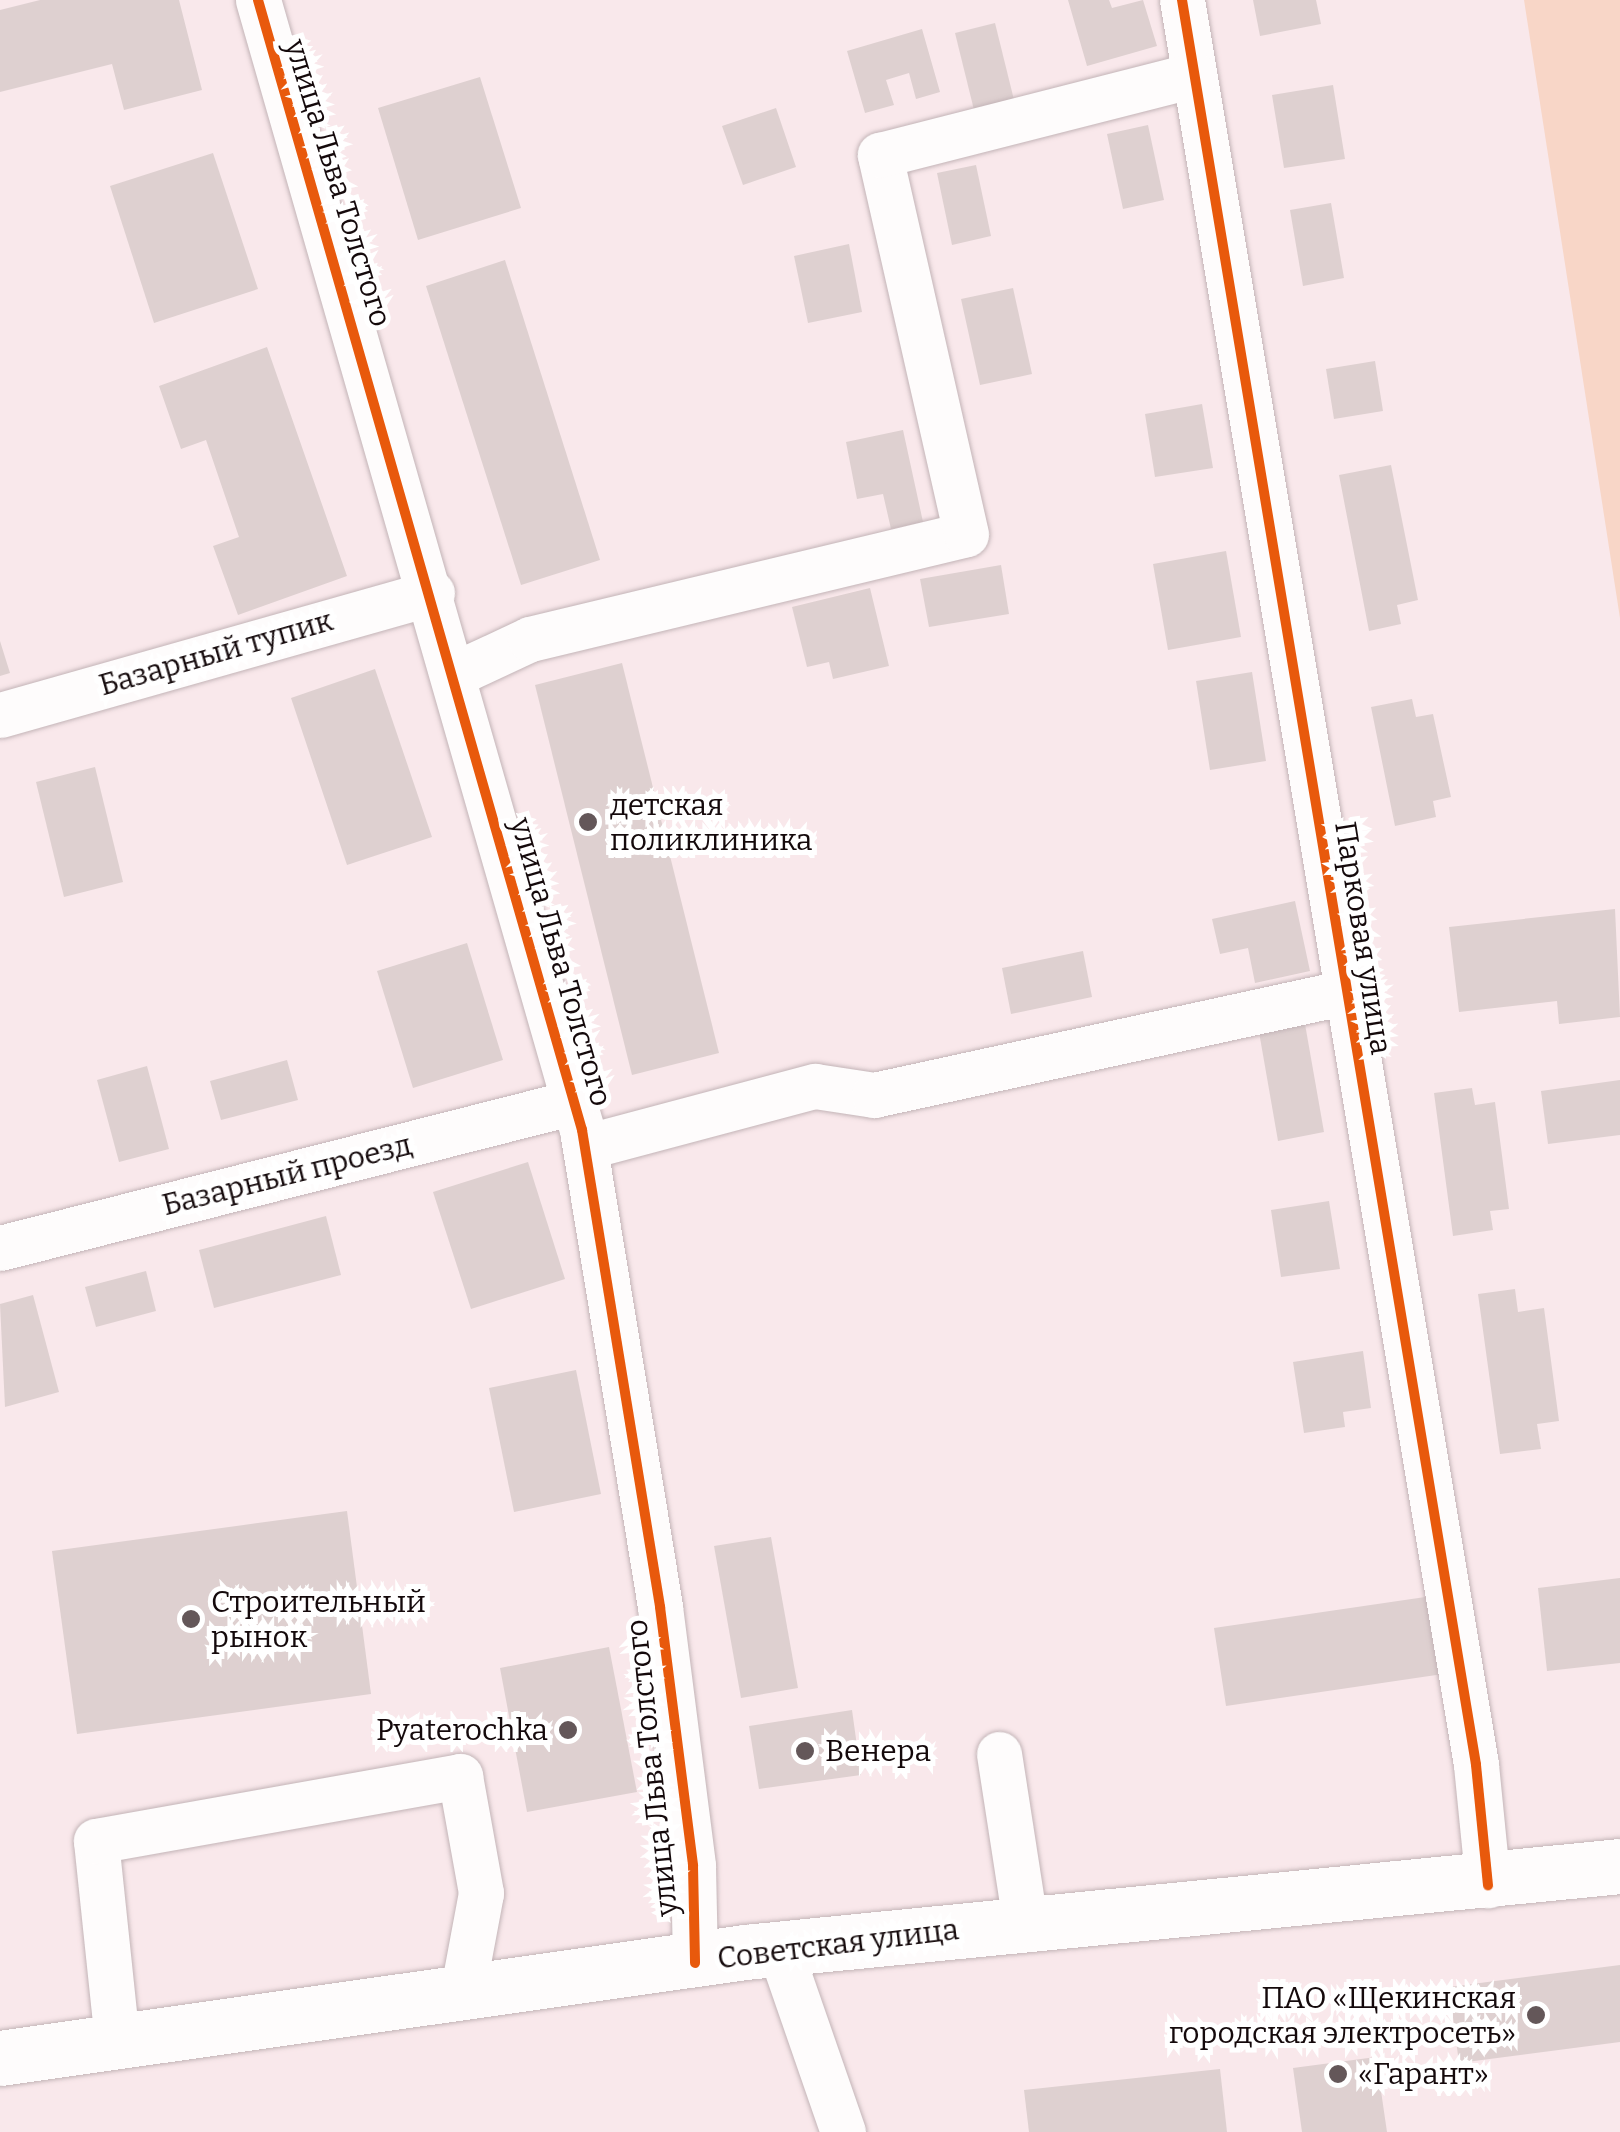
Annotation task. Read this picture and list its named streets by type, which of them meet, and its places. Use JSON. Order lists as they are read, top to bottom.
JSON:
{
  "streets": {
    "main road": ["Советская улица"],
    "street": [
      "улица Льва Толстого",
      "Базарный тупик",
      "Парковая улица",
      "Базарный проезд"
    ]
  },
  "crossings": [
    ["улица Льва Толстого", "Базарный тупик"],
    ["улица Льва Толстого", "Базарный проезд"],
    ["улица Льва Толстого", "Советская улица"],
    ["Парковая улица", "Советская улица"]
  ],
  "places": [
    "детская поликлиника",
    "Строительный рынок",
    "Pyaterochka",
    "Венера",
    "ПАО «Щекинская городская электросеть»",
    "«Гарант»"
  ]
}
